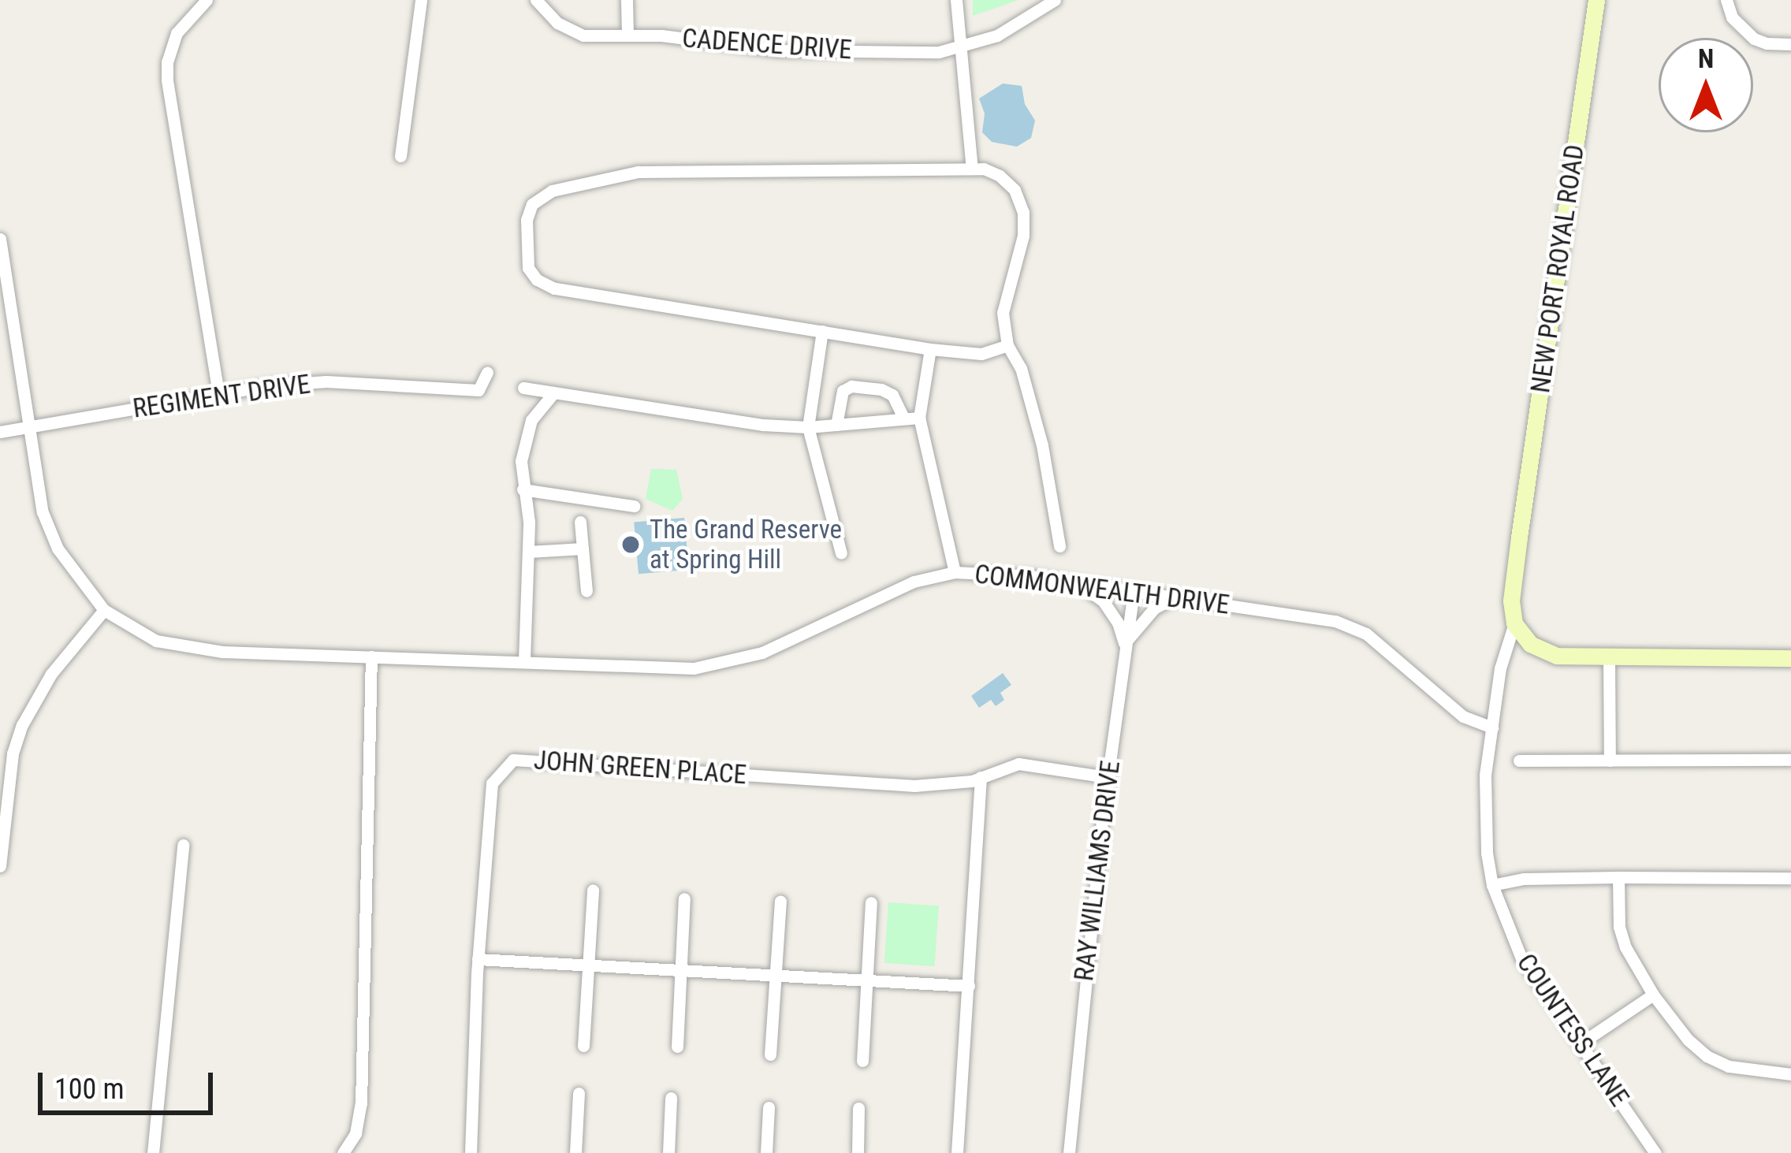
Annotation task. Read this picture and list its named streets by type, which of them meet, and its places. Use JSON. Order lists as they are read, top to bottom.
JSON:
{
  "streets": {
    "main road": ["NEW PORT ROYAL ROAD"],
    "street": [
      "CADENCE DRIVE",
      "REGIMENT DRIVE",
      "COMMONWEALTH DRIVE",
      "JOHN GREEN PLACE",
      "RAY WILLIAMS DRIVE",
      "COUNTESS LANE"
    ]
  },
  "crossings": [
    ["NEW PORT ROYAL ROAD", "COUNTESS LANE"],
    ["COMMONWEALTH DRIVE", "RAY WILLIAMS DRIVE"],
    ["COMMONWEALTH DRIVE", "COUNTESS LANE"],
    ["JOHN GREEN PLACE", "RAY WILLIAMS DRIVE"]
  ],
  "places": ["The Grand Reserve at Spring Hill"],
  "scale_bar": "100 m",
  "north": "top"
}
